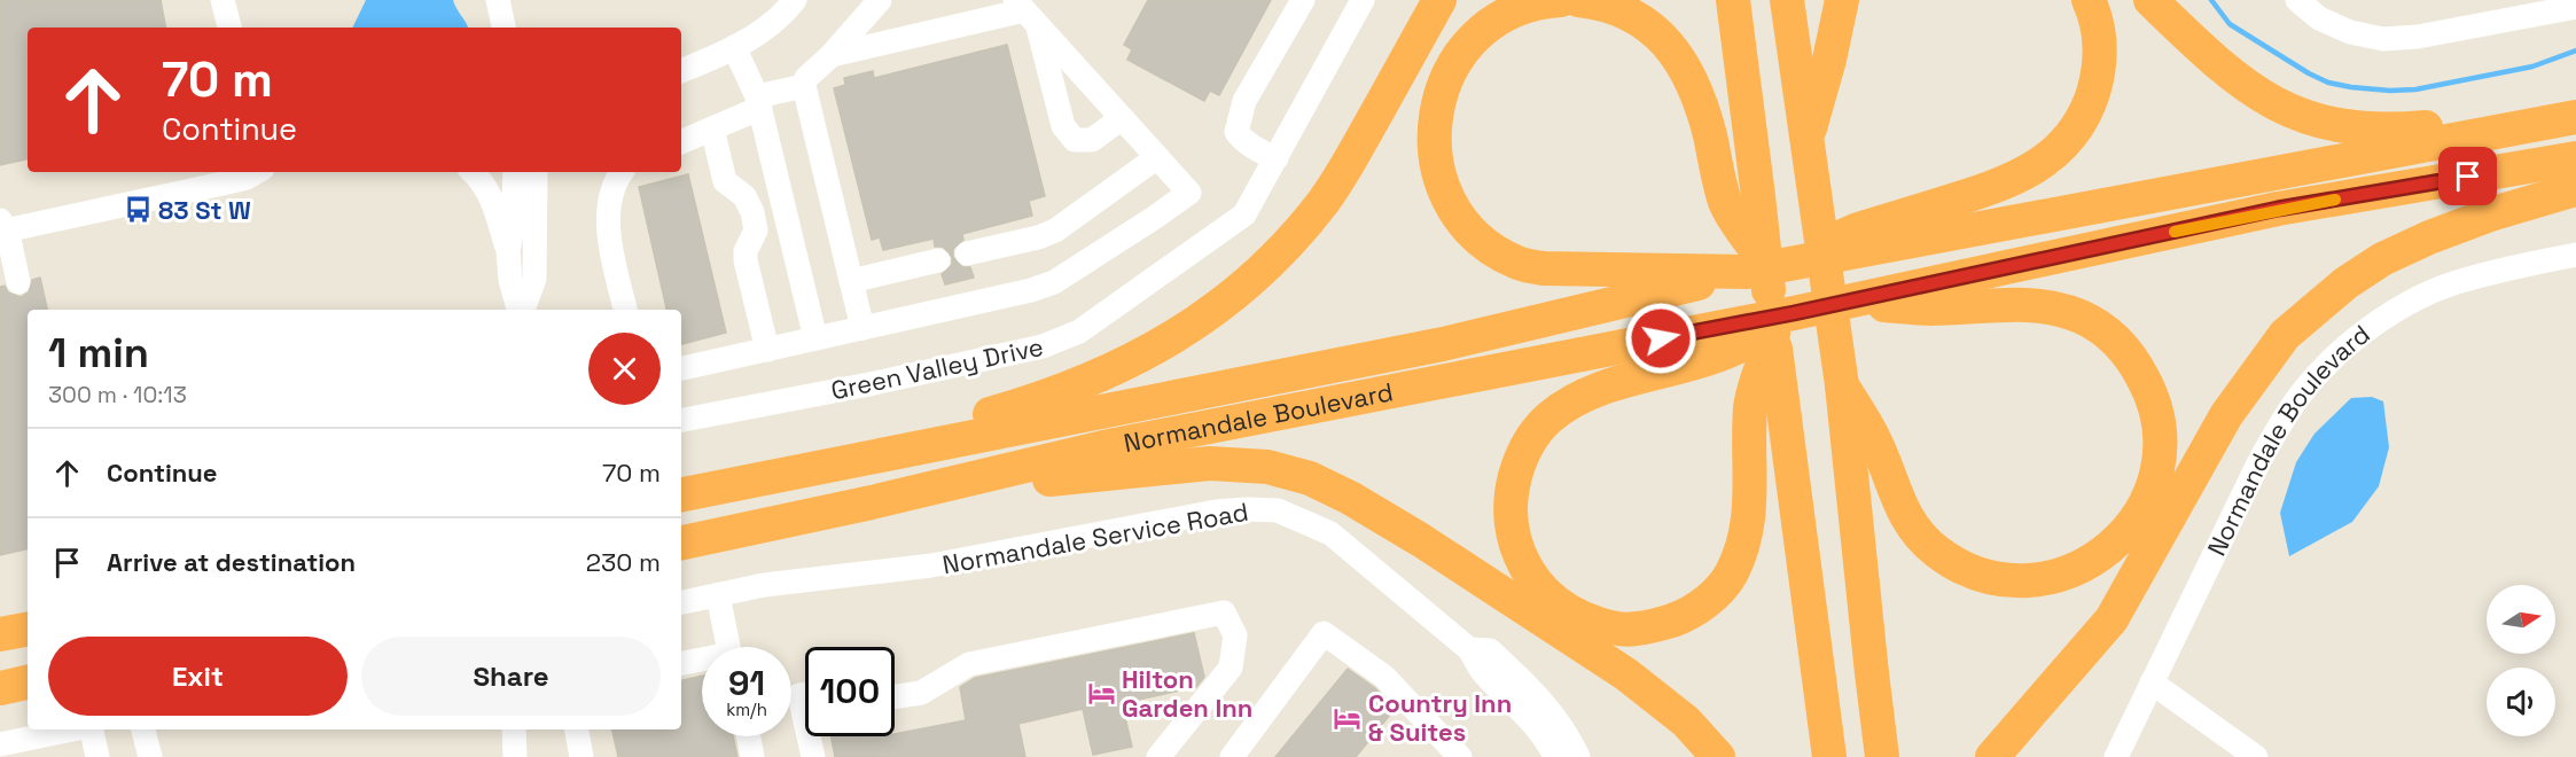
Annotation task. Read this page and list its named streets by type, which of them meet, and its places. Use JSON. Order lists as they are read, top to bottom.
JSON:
{
  "streets": {
    "highway": ["Normandale Boulevard"],
    "street": ["Green Valley Drive", "Normandale Service Road"]
  },
  "places": {
    "bus stop": ["83 St W"],
    "hotel": ["Hilton Garden Inn", "Country Inn & Suites"]
  },
  "north": "right",
  "page": {
    "turn": ["70 m", "Continue"],
    "heading": ["1 min", "300 m · 10:13"],
    "list": [
      {
        "name": "Continue",
        "value": "70 m"
      },
      {
        "name": "Arrive at destination",
        "value": "230 m"
      }
    ],
    "buttons": ["Exit", "Share"],
    "speed": "91 km/h",
    "limit": "100"
  }
}
